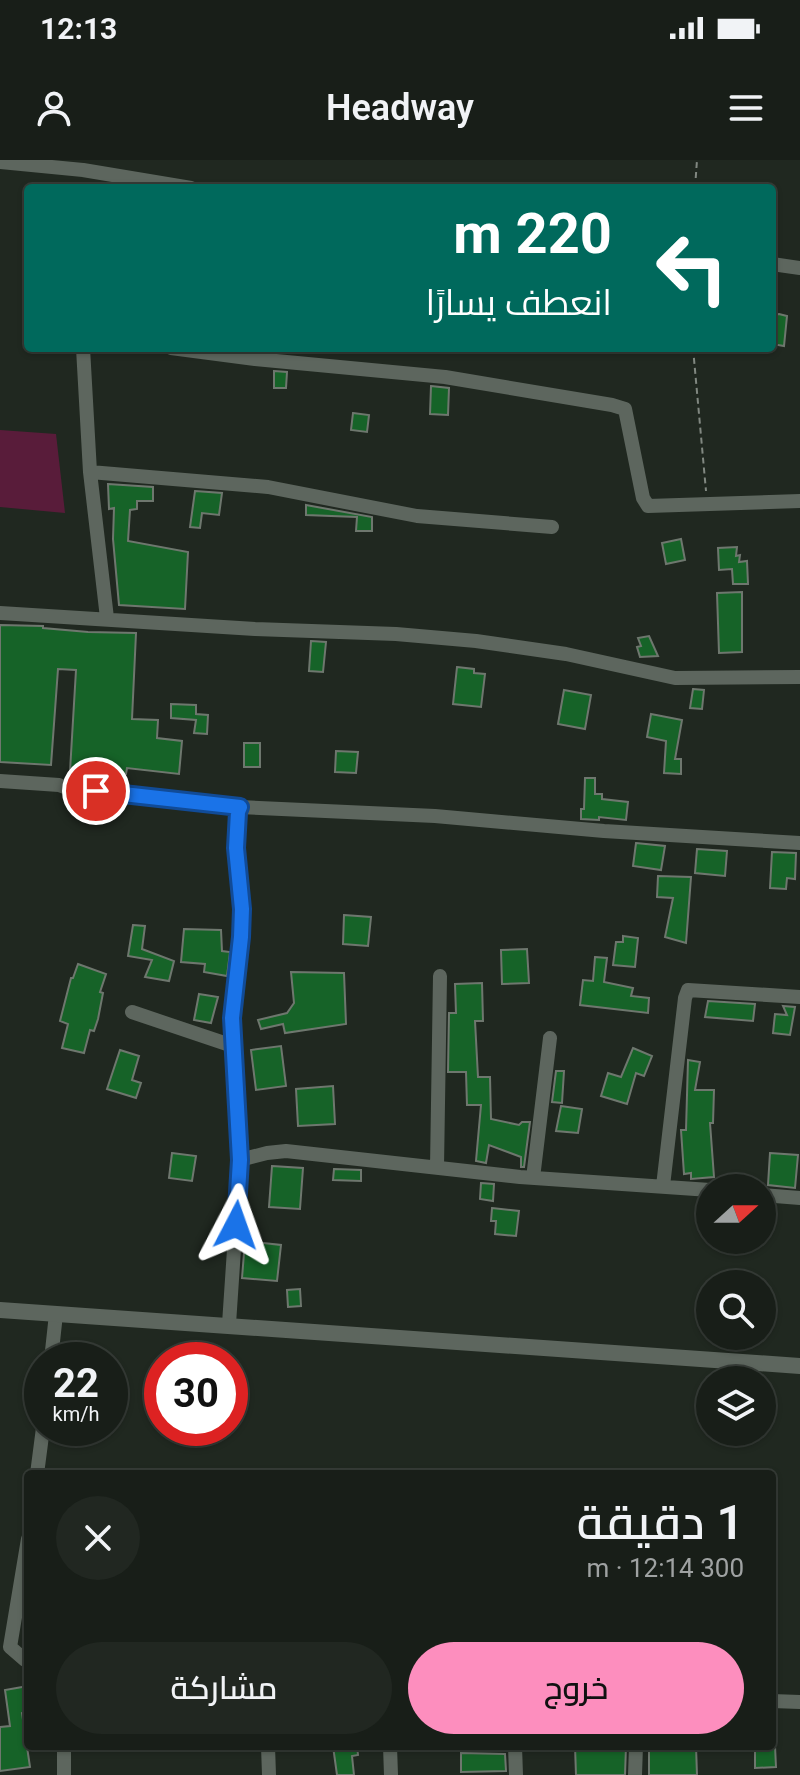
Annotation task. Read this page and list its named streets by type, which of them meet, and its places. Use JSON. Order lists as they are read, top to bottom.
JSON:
{
  "north": "right",
  "page": {
    "status": "12:13",
    "header": "Headway",
    "turn": ["220 m", "انعطف يسارًا"],
    "speed": "22 km/h",
    "limit": "30",
    "heading": ["1 دقيقة", "300 m · 12:14"],
    "buttons": ["خروج", "مشاركة"]
  }
}
